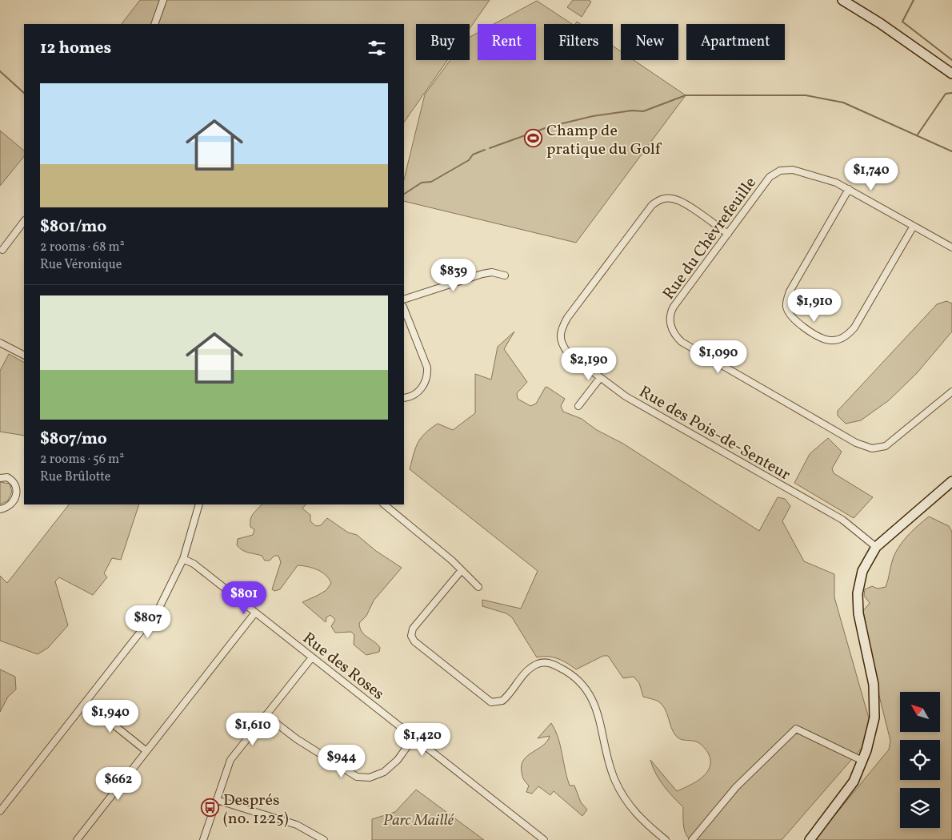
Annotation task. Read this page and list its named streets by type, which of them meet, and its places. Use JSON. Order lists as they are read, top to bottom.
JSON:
{
  "streets": {
    "street": ["Rue du Chèvrefeuille", "Rue des Pois-de-Senteur", "Rue des Roses"]
  },
  "crossings": [
    ["Rue du Chèvrefeuille", "Rue des Pois-de-Senteur"]
  ],
  "parks": ["Parc Maillé"],
  "places": {
    "sports": ["Champ de pratique du Golf"],
    "bus stop": ["Després (no. 1225)"]
  },
  "north": "top left",
  "page": {
    "chip": [
      "Buy",
      "Rent",
      "Filters",
      "New",
      "Apartment"
    ],
    "heading": "12 homes",
    "list": [
      {
        "name": "$801/mo",
        "note": "2 rooms · 68 m² · Rue Véronique"
      },
      {
        "name": "$807/mo",
        "note": "2 rooms · 56 m² · Rue Brûlotte"
      }
    ],
    "price": [
      "$1,740",
      "$839",
      "$1,910",
      "$1,090",
      "$2,190",
      "$801",
      "$807",
      "$1,940",
      "$1,610",
      "$1,420",
      "$944",
      "$662"
    ]
  }
}
